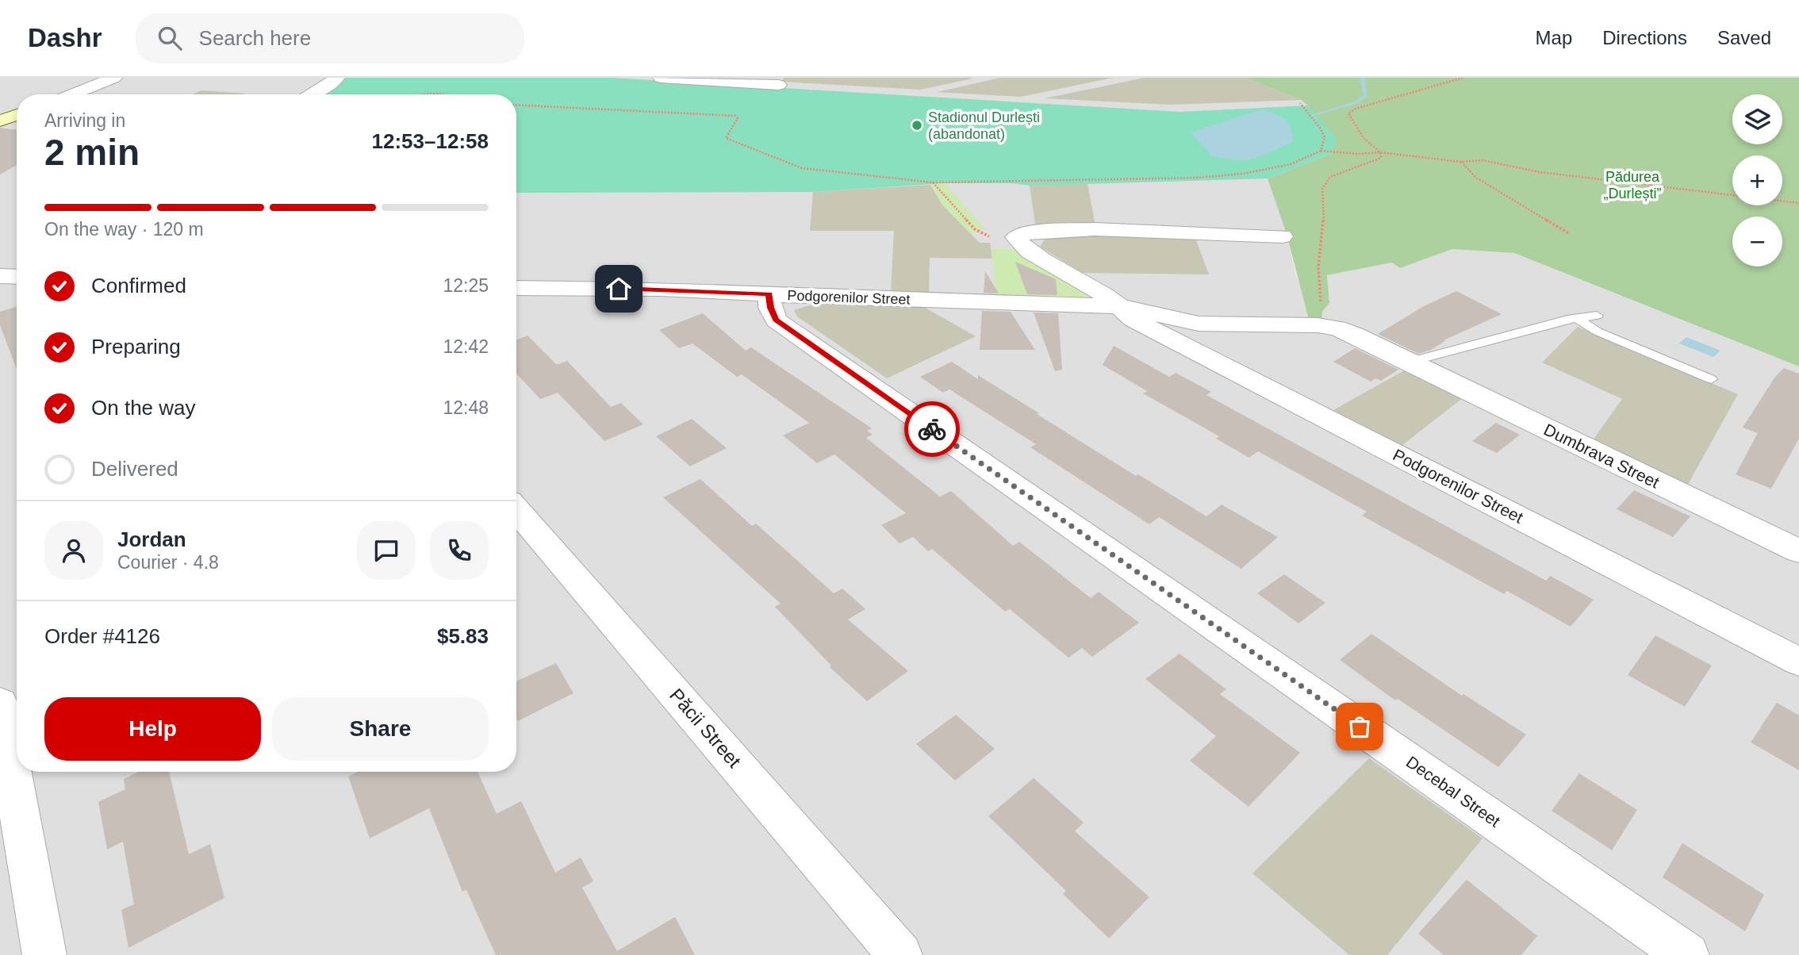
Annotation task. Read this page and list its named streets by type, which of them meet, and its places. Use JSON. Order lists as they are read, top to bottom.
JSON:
{
  "streets": {
    "street": [
      "Podgorenilor Street",
      "Dumbrava Street",
      "Păcii Street",
      "Decebal Street"
    ]
  },
  "crossings": [
    ["Podgorenilor Street", "Dumbrava Street"],
    ["Podgorenilor Street", "Decebal Street"]
  ],
  "parks": ["Pădurea „Durlești”"],
  "places": ["Stadionul Durlești (abandonat)"],
  "page": {
    "header": "Dashr",
    "search": "Search here",
    "nav": ["Map", "Directions", "Saved"],
    "map_buttons": ["+", "−"],
    "heading": ["2 min", "Arriving in", "12:53–12:58"],
    "panel": [
      "Jordan",
      "Courier · 4.8",
      "Order #4126",
      "$5.83"
    ],
    "bar": "On the way · 120 m",
    "list": [
      ["Confirmed", "12:25"],
      ["Preparing", "12:42"],
      ["On the way", "12:48"],
      "Delivered"
    ],
    "buttons": ["Help", "Share"]
  }
}
